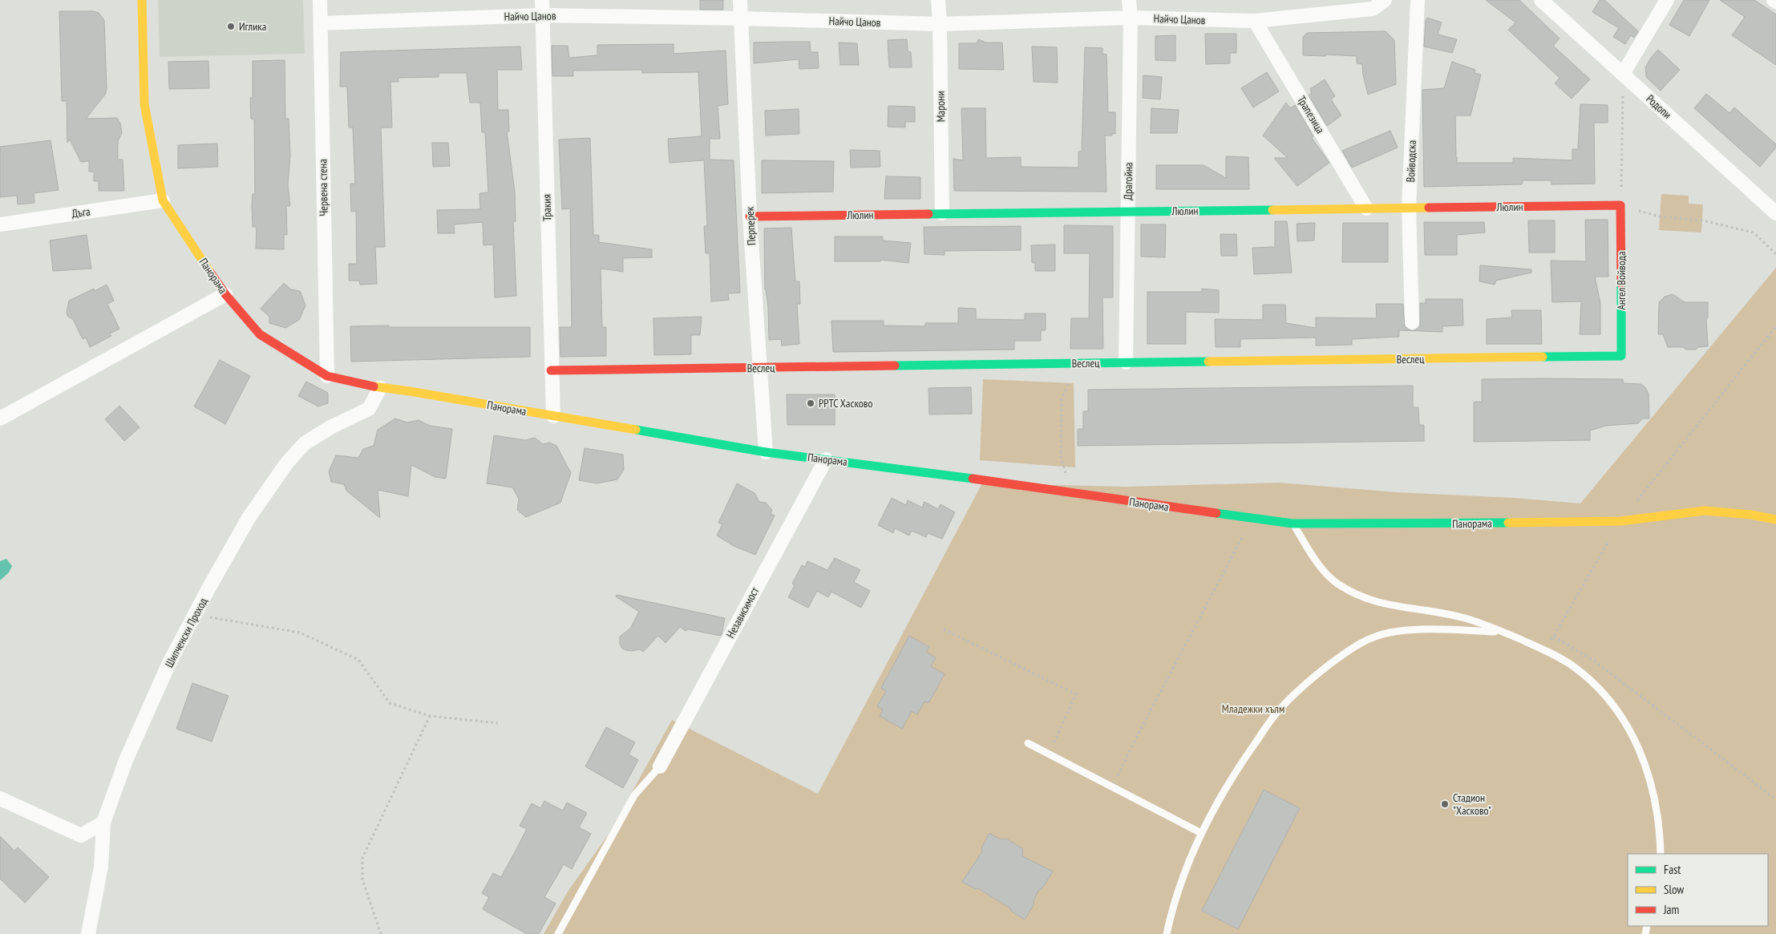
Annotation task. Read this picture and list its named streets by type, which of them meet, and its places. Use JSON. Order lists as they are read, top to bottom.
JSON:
{
  "streets": {
    "street": [
      "Найчо Цанов",
      "Марони",
      "Родопи",
      "Трапезица",
      "Войводска",
      "Драгойна",
      "Червена стена",
      "Люлин",
      "Тракия",
      "Дъга",
      "Перперек",
      "Панорама",
      "Ангел Войвода",
      "Веслец",
      "Независимост",
      "Шипченски Проход"
    ]
  },
  "crossings": [
    ["Найчо Цанов", "Марони"],
    ["Найчо Цанов", "Трапезица"],
    ["Найчо Цанов", "Драгойна"],
    ["Найчо Цанов", "Червена стена"],
    ["Найчо Цанов", "Тракия"],
    ["Найчо Цанов", "Перперек"],
    ["Марони", "Люлин"],
    ["Трапезица", "Люлин"],
    ["Войводска", "Люлин"],
    ["Драгойна", "Люлин"],
    ["Драгойна", "Веслец"],
    ["Червена стена", "Панорама"],
    ["Люлин", "Перперек"],
    ["Люлин", "Ангел Войвода"],
    ["Тракия", "Панорама"],
    ["Тракия", "Веслец"],
    ["Дъга", "Панорама"],
    ["Перперек", "Панорама"],
    ["Перперек", "Веслец"],
    ["Панорама", "Независимост"],
    ["Панорама", "Шипченски Проход"],
    ["Ангел Войвода", "Веслец"]
  ],
  "parks": ["Младежки хълм"],
  "places": ["Иглика", "РРТС Хасково", "Стадион \"Хасково\""],
  "legend": ["Fast", "Slow", "Jam"]
}
